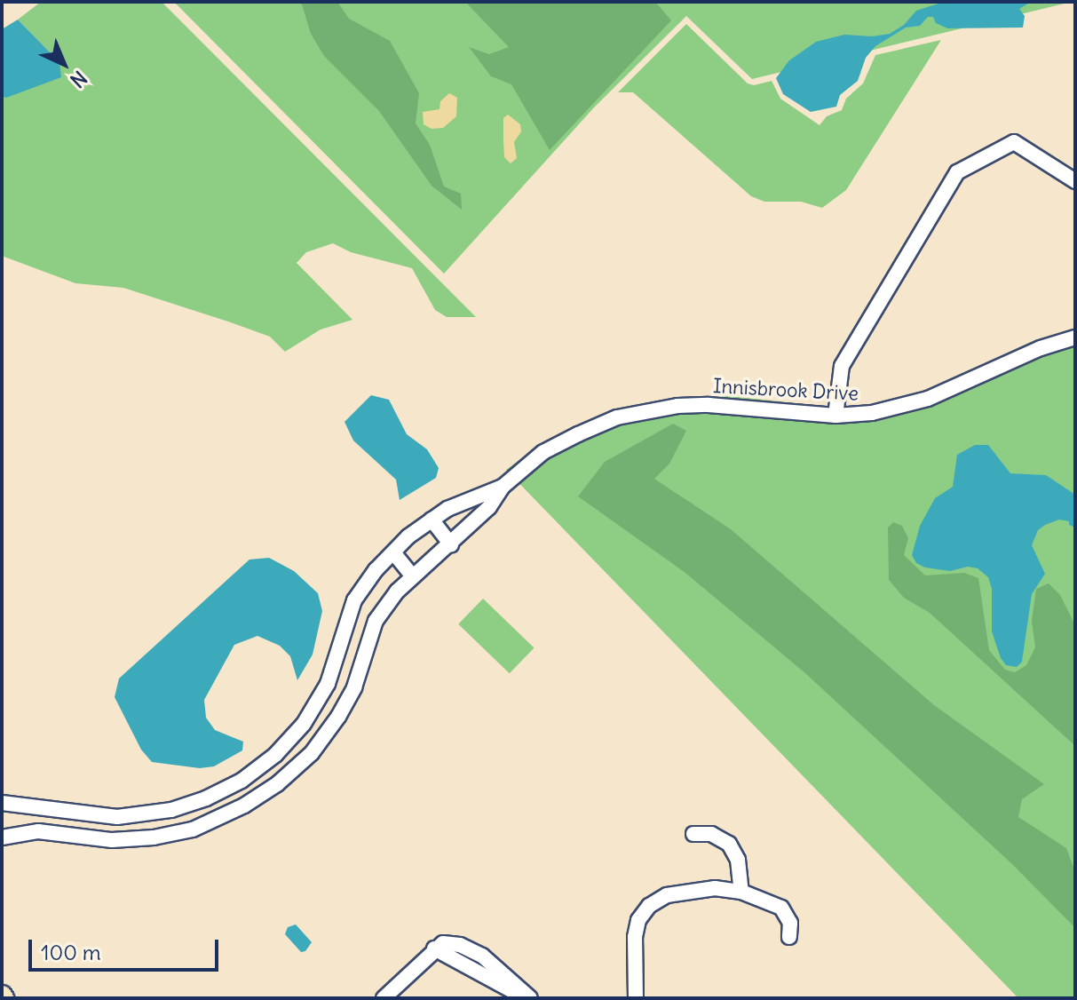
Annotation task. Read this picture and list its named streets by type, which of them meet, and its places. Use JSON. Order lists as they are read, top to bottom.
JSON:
{
  "streets": {
    "street": ["Innisbrook Drive"]
  },
  "scale_bar": "100 m",
  "north": "bottom right"
}
